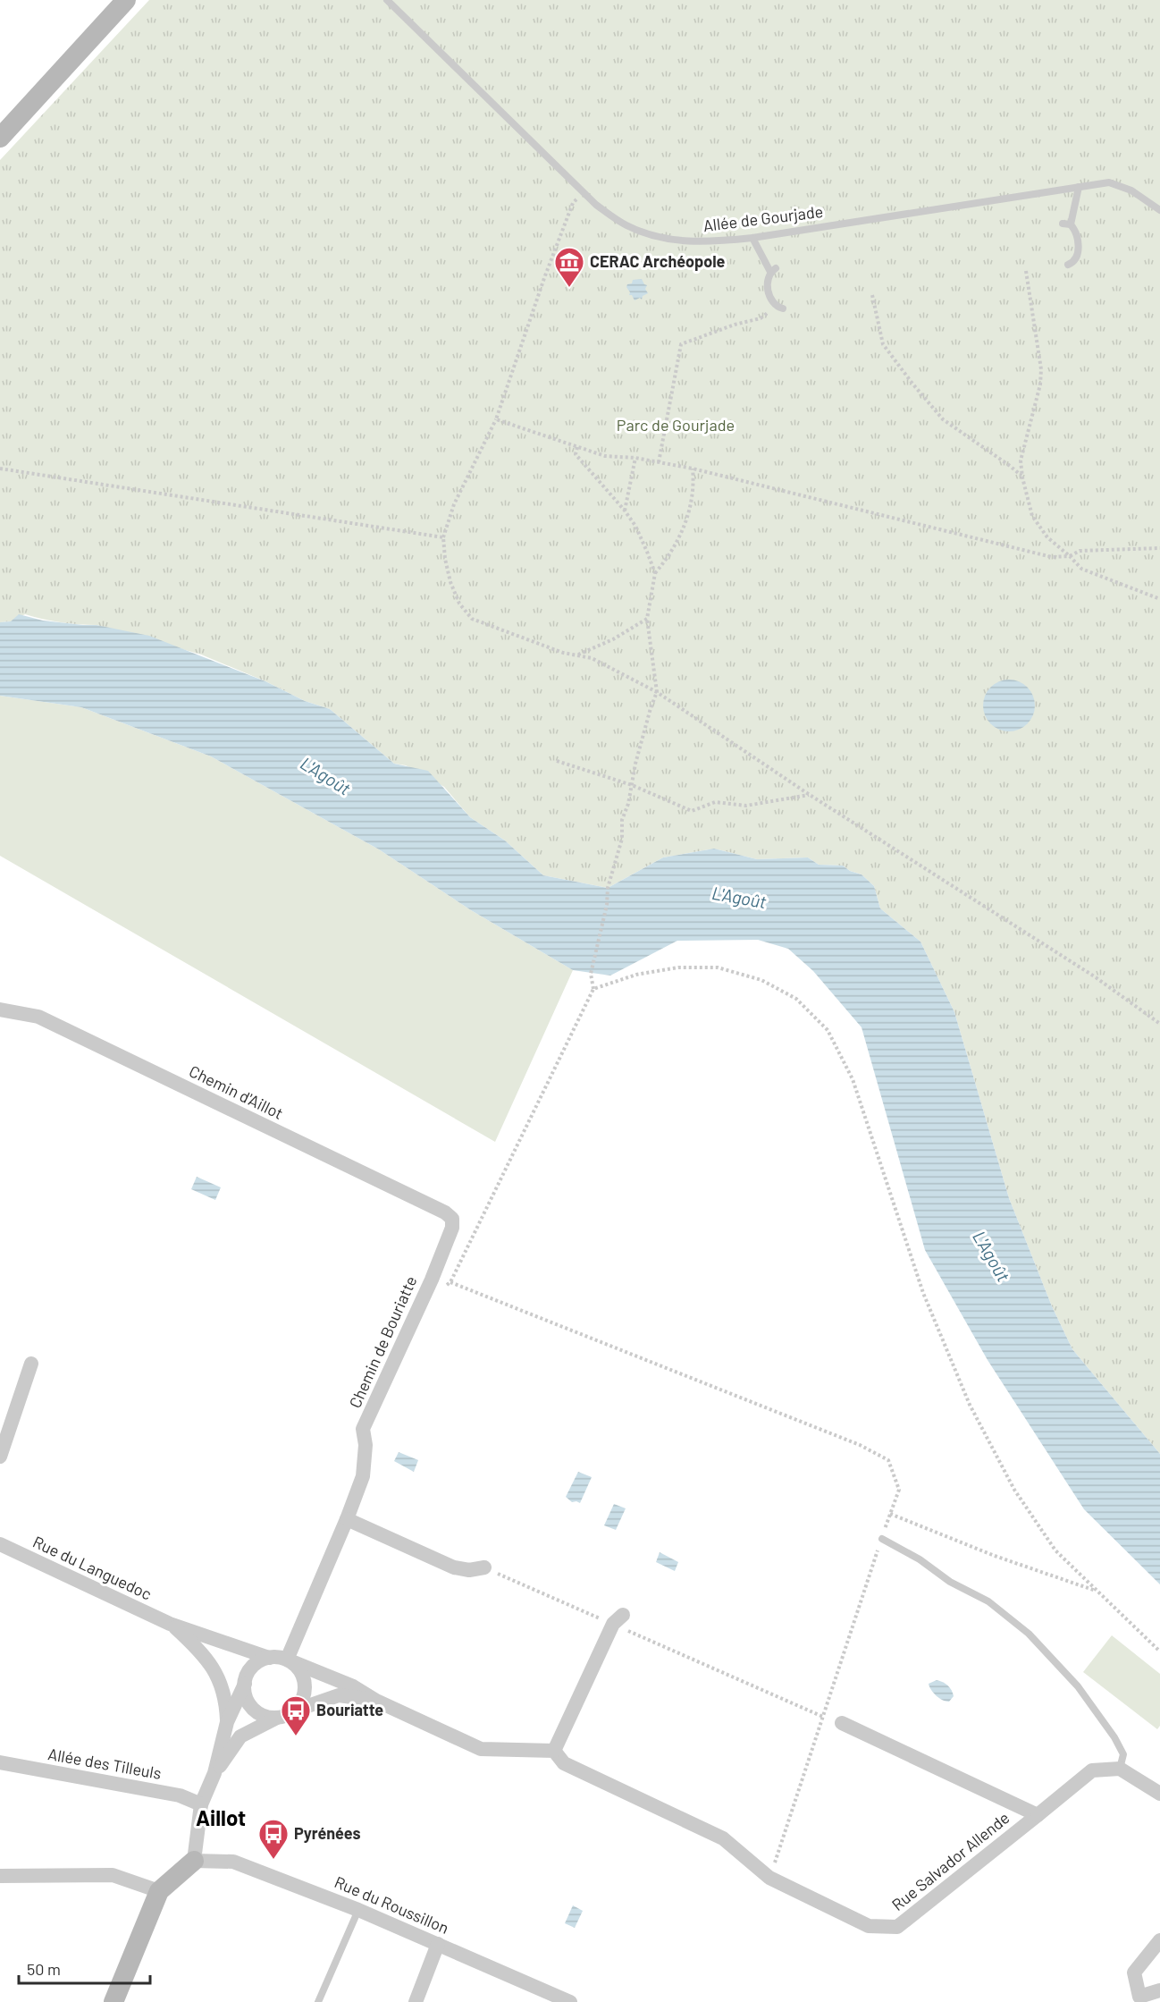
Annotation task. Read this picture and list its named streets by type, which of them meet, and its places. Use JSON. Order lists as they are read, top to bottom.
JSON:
{
  "streets": {
    "street": [
      "Chemin d'Aillot",
      "Chemin de Bouriatte",
      "Rue du Languedoc",
      "Allée des Tilleuls",
      "Rue Salvador Allende",
      "Rue du Roussillon"
    ],
    "lane": ["Allée de Gourjade"]
  },
  "crossings": [
    ["Chemin d'Aillot", "Chemin de Bouriatte"],
    ["Chemin de Bouriatte", "Rue du Languedoc"]
  ],
  "districts": ["Aillot"],
  "water": ["L'Agoût"],
  "parks": ["Parc de Gourjade"],
  "places": {
    "museum": ["CERAC Archéopole"],
    "bus stop": ["Bouriatte", "Pyrénées"]
  },
  "scale_bar": "50 m"
}
